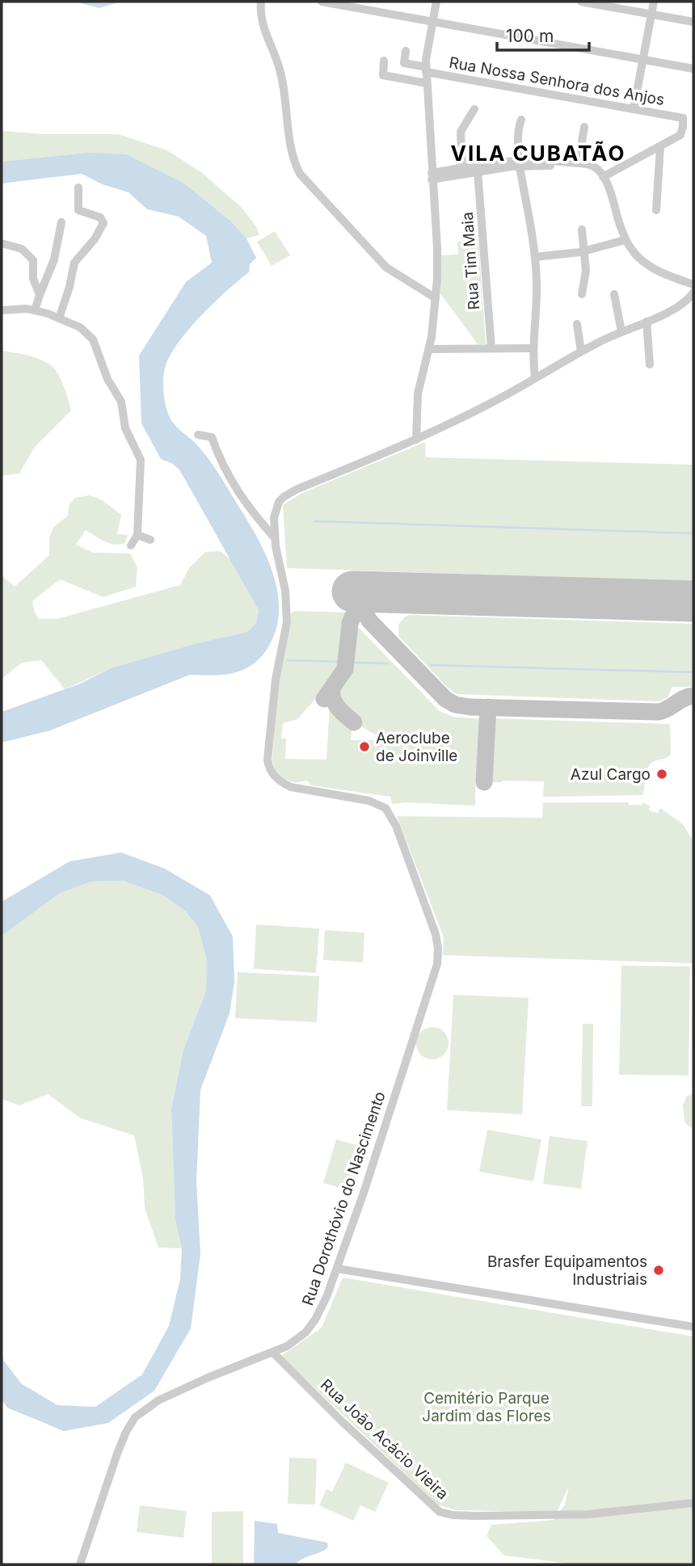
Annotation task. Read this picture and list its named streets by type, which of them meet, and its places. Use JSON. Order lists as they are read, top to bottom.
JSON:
{
  "streets": {
    "street": [
      "Rua Nossa Senhora dos Anjos",
      "Rua Tim Maia",
      "Rua Dorothóvio do Nascimento",
      "Rua João Acácio Vieira"
    ]
  },
  "crossings": [
    ["Rua Dorothóvio do Nascimento", "Rua João Acácio Vieira"]
  ],
  "districts": ["VILA CUBATÃO"],
  "parks": ["Cemitério Parque Jardim das Flores"],
  "places": ["Aeroclube de Joinville", "Azul Cargo", "Brasfer Equipamentos Industriais"],
  "scale_bar": "100 m"
}
